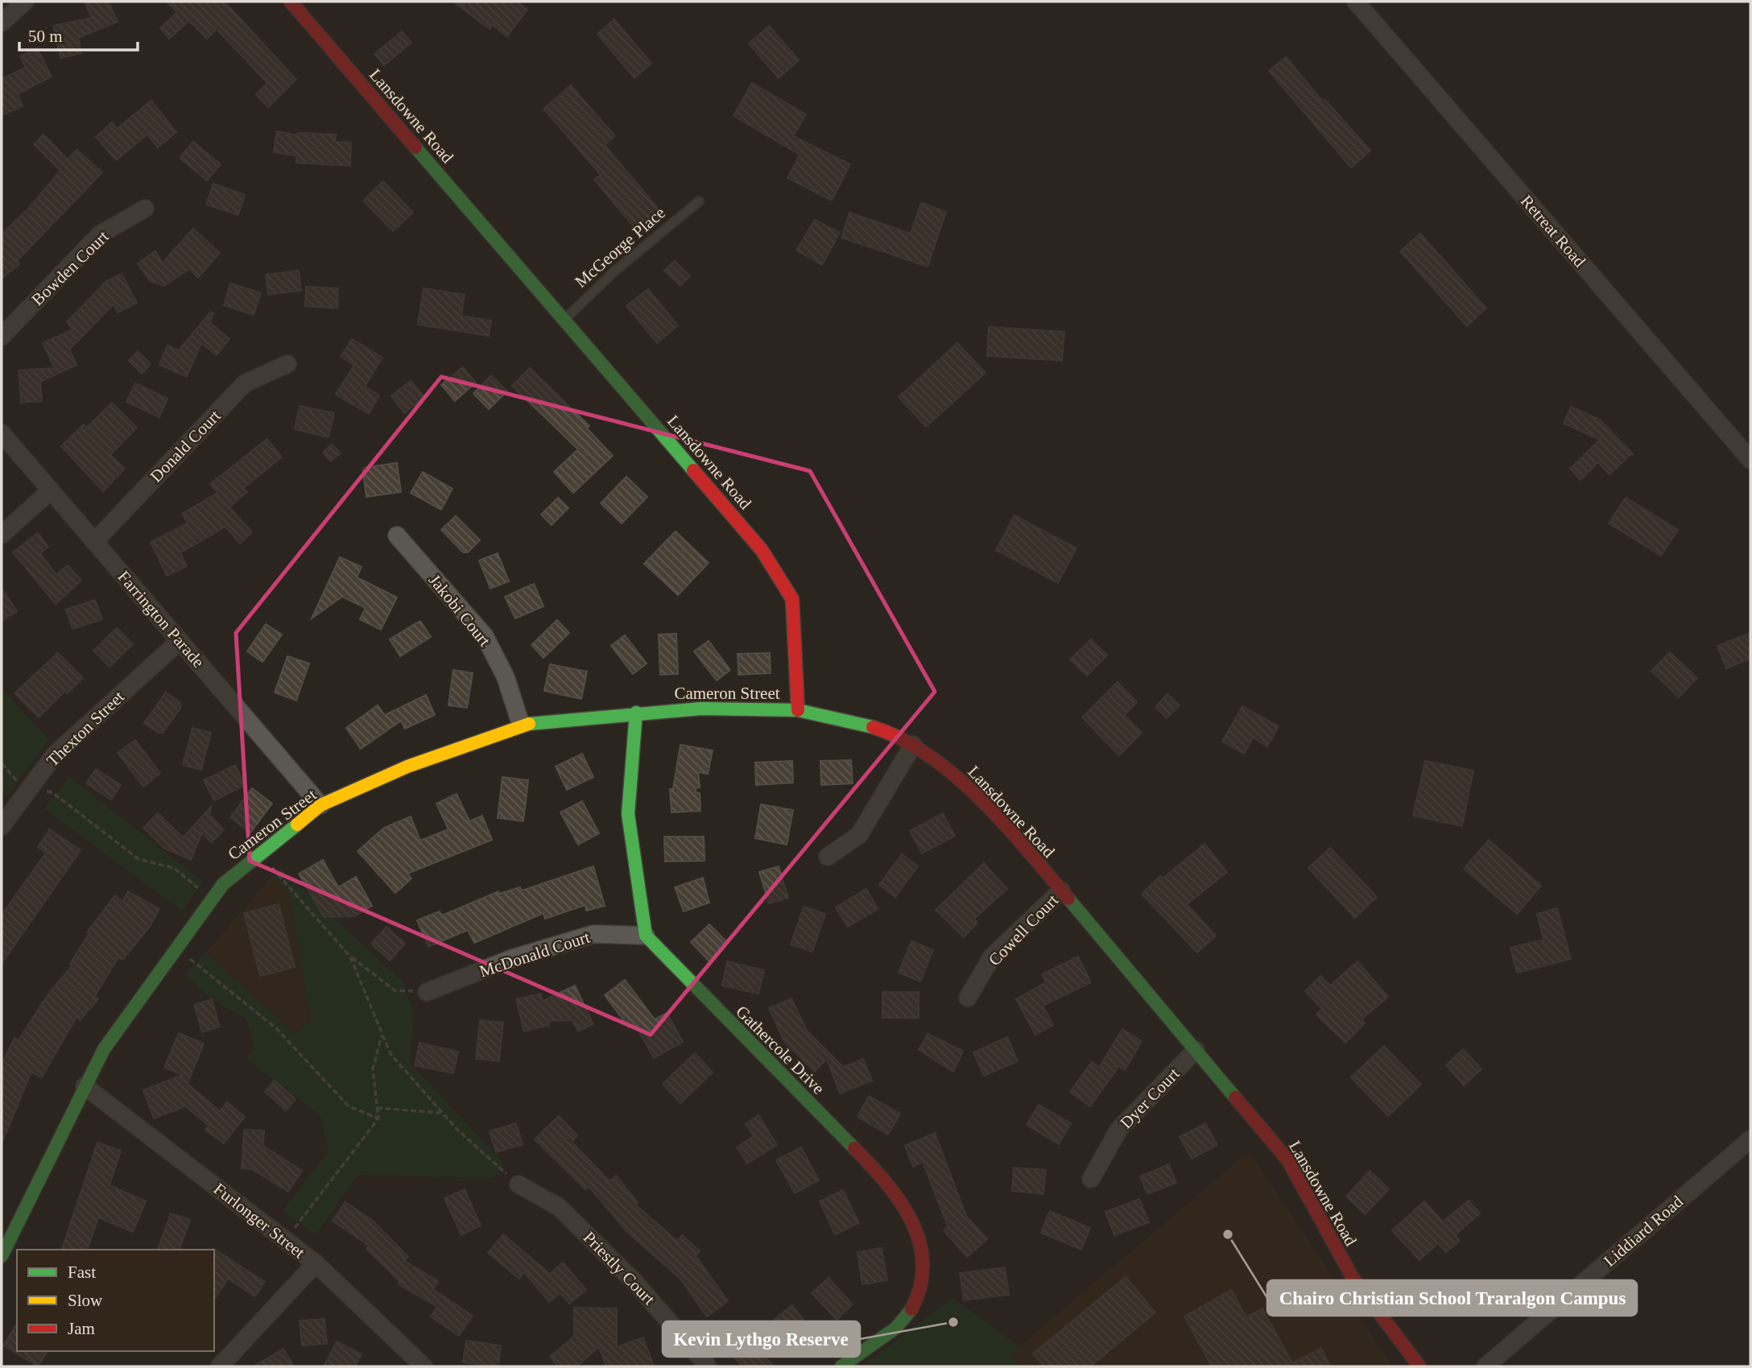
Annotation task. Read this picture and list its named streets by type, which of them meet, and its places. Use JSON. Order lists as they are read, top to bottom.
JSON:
{
  "streets": {
    "street": [
      "Lansdowne Road",
      "Retreat Road",
      "Bowden Court",
      "Donald Court",
      "Jakobi Court",
      "Farrington Parade",
      "Cameron Street",
      "Thexton Street",
      "Cowell Court",
      "McDonald Court",
      "Gathercole Drive",
      "Dyer Court",
      "Furlonger Street",
      "Liddiard Road",
      "Priestly Court"
    ],
    "lane": ["McGeorge Place"]
  },
  "crossings": [
    ["Lansdowne Road", "McGeorge Place"],
    ["Lansdowne Road", "Cameron Street"],
    ["Lansdowne Road", "Cowell Court"],
    ["Lansdowne Road", "Dyer Court"],
    ["Donald Court", "Farrington Parade"],
    ["Jakobi Court", "Cameron Street"],
    ["Farrington Parade", "Cameron Street"],
    ["Farrington Parade", "Thexton Street"],
    ["Cameron Street", "Furlonger Street"],
    ["McDonald Court", "Gathercole Drive"]
  ],
  "places": ["Chairo Christian School Traralgon Campus", "Kevin Lythgo Reserve"],
  "legend": ["Fast", "Slow", "Jam"],
  "scale_bar": "50 m"
}
